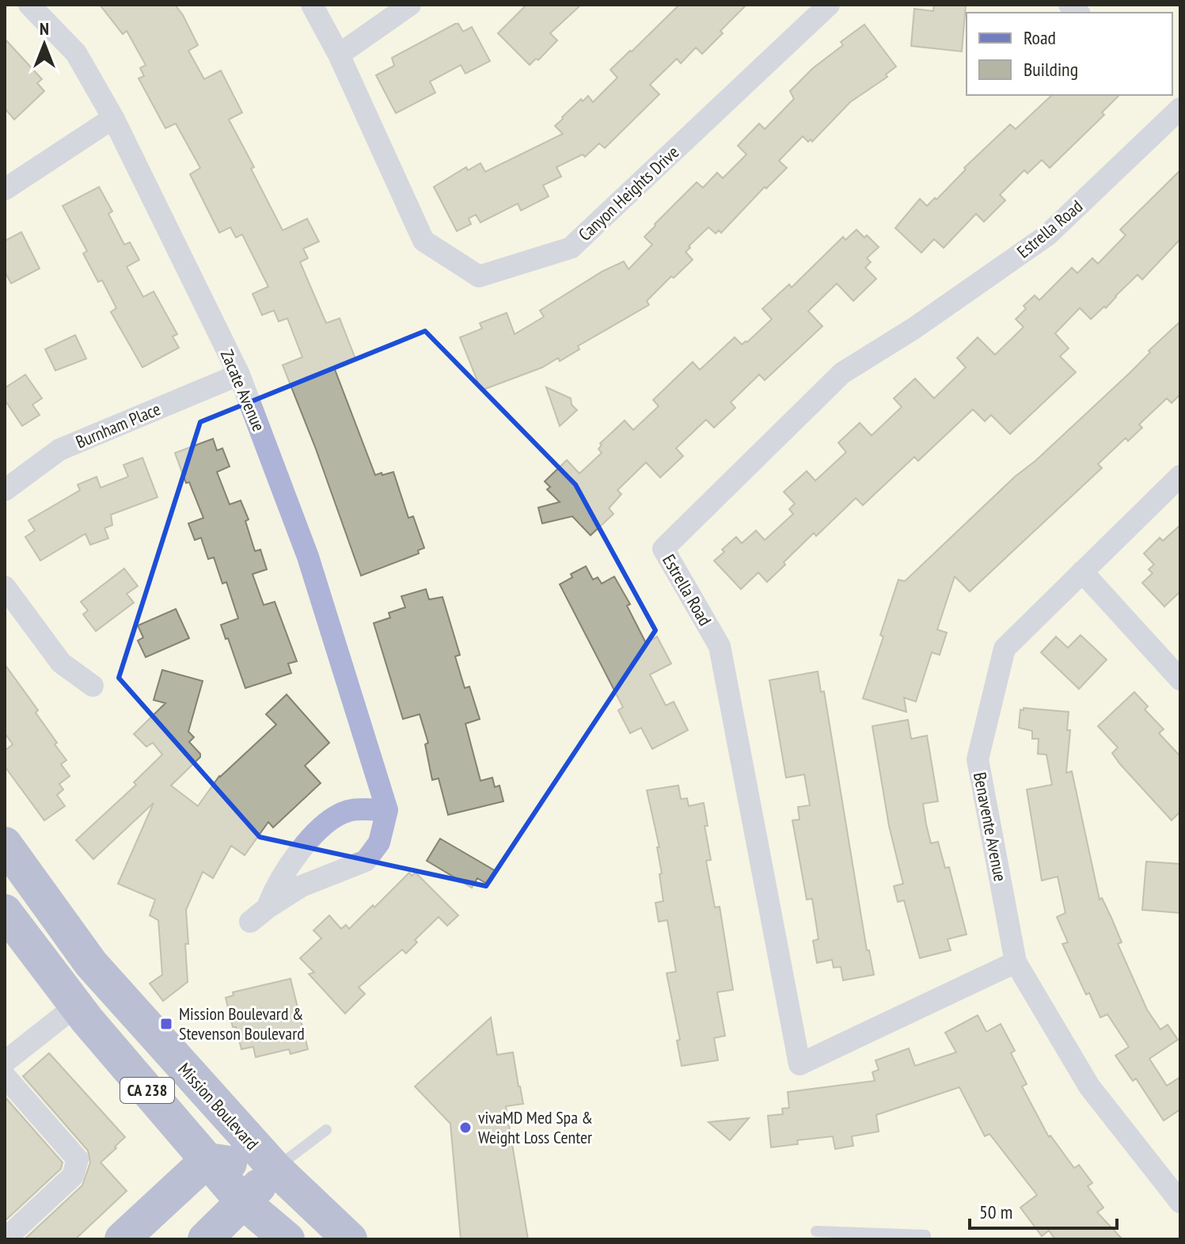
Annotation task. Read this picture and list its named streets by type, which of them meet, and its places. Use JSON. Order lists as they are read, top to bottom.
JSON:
{
  "streets": {
    "main road": ["CA 238", "Mission Boulevard"],
    "street": [
      "Canyon Heights Drive",
      "Estrella Road",
      "Zacate Avenue",
      "Burnham Place",
      "Benavente Avenue"
    ]
  },
  "crossings": [
    ["Estrella Road", "Benavente Avenue"],
    ["Zacate Avenue", "Burnham Place"]
  ],
  "places": {
    "transit": ["Mission Boulevard & Stevenson Boulevard"],
    "other": ["vivaMD Med Spa & Weight Loss Center"]
  },
  "legend": ["Road", "Building"],
  "scale_bar": "50 m",
  "north": "top"
}
